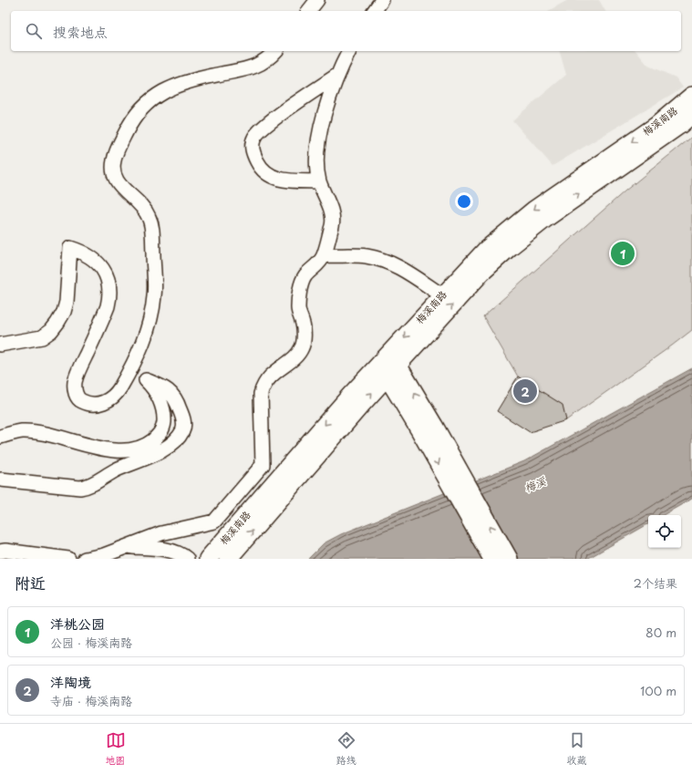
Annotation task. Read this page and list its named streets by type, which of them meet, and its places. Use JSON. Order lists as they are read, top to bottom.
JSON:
{
  "streets": {
    "main road": ["梅溪南路"]
  },
  "water": ["梅溪"],
  "page": {
    "search": "搜索地点",
    "pins": ["1", "2"],
    "heading": ["附近", "2个结果"],
    "list": [
      {
        "mark": "1",
        "name": "洋桃公园",
        "note": "公园 · 梅溪南路",
        "value": "80 m"
      },
      {
        "mark": "2",
        "name": "洋陶境",
        "note": "寺庙 · 梅溪南路",
        "value": "100 m"
      }
    ],
    "nav": ["地图", "路线", "收藏"]
  }
}
